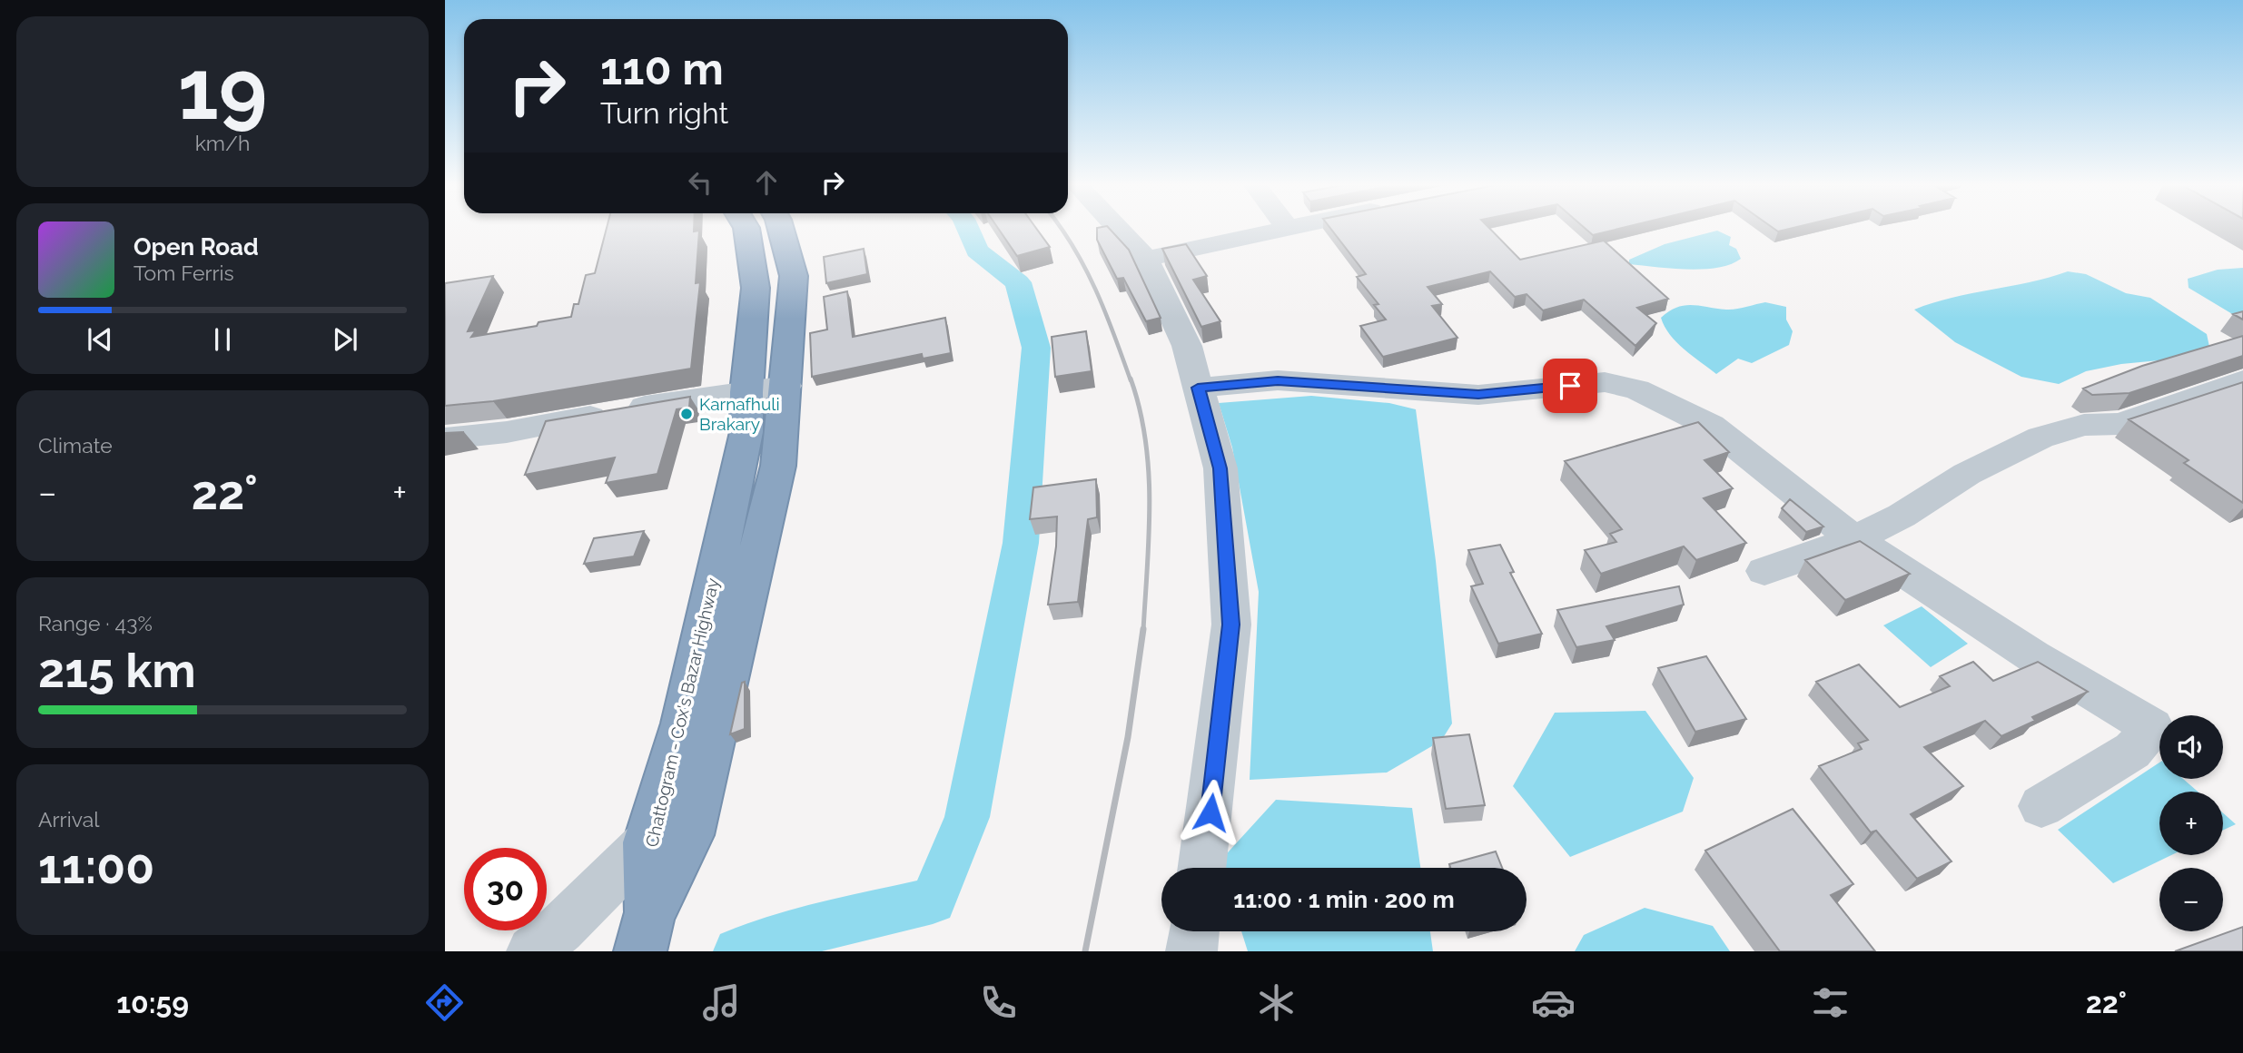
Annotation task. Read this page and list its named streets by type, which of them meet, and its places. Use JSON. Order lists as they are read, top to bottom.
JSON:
{
  "streets": {
    "highway": ["Chattogram - Cox's Bazar Highway"]
  },
  "places": ["Karnafhuli Brakary"],
  "page": {
    "tile": [
      ["19", "km/h"],
      "Climate",
      ["Range · 43%", "215 km"],
      ["Arrival", "11:00"]
    ],
    "turn": ["110 m", "Turn right"],
    "song": ["Open Road", "Tom Ferris"],
    "heat": ["−", "22°", "+"],
    "map_buttons": ["+", "−"],
    "limit": "30",
    "trip": "11:00 · 1 min · 200 m",
    "tabs": ["10:59", "22°"]
  }
}
